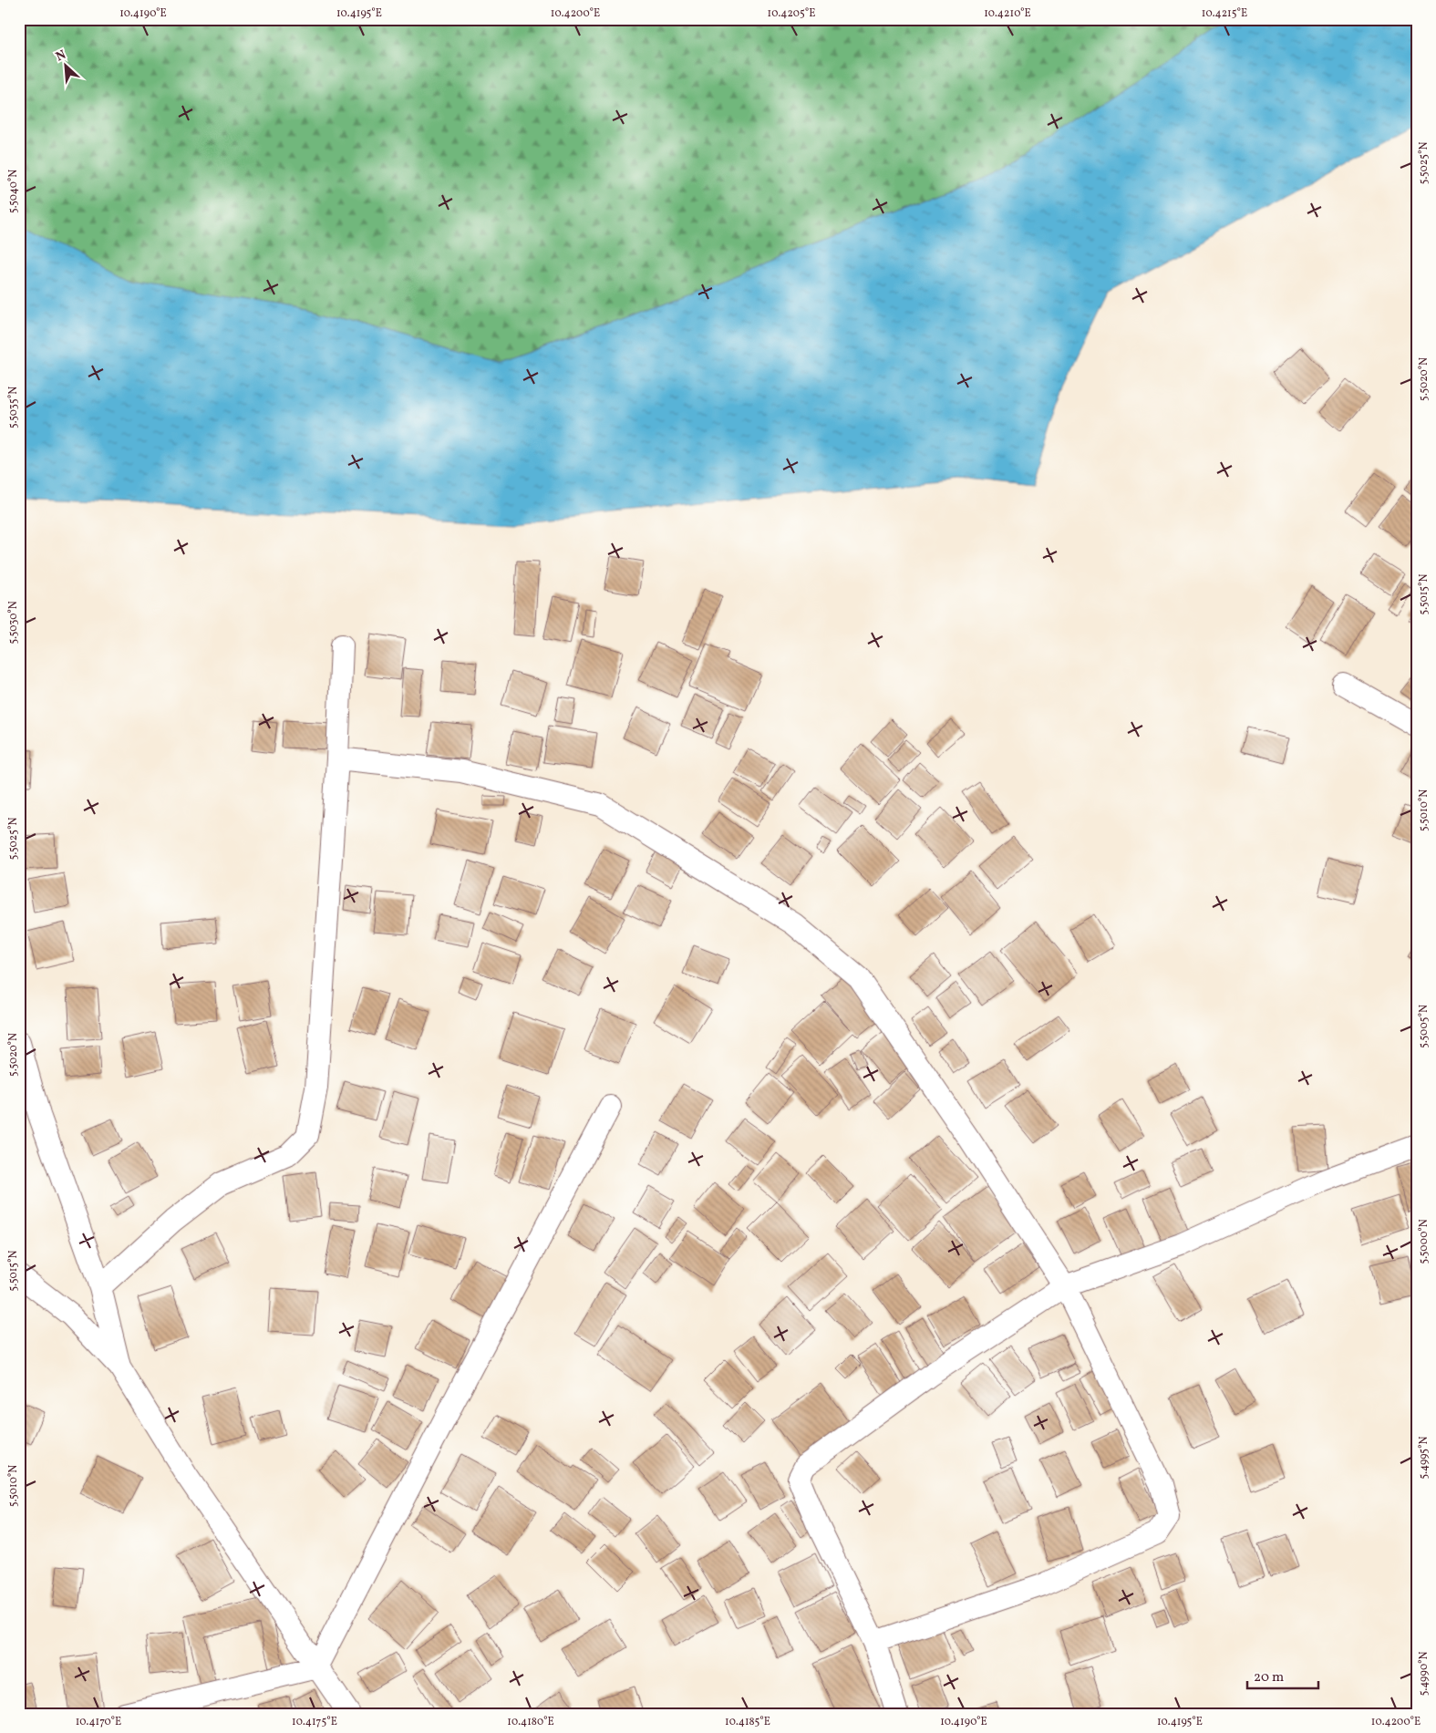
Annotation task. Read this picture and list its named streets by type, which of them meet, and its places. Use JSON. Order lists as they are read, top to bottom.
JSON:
{
  "scale_bar": "20 m",
  "north": "top left",
  "coordinates": [
    "10.4190°E",
    "10.4195°E",
    "10.4200°E",
    "10.4205°E",
    "10.4210°E",
    "10.4215°E",
    "5.5025°N",
    "5.5040°N",
    "5.5020°N",
    "5.5035°N",
    "5.5015°N",
    "5.5030°N",
    "5.5010°N",
    "5.5005°N",
    "5.5000°N",
    "5.4995°N",
    "5.4990°N",
    "10.4170°E",
    "10.4175°E",
    "10.4180°E",
    "10.4185°E"
  ]
}
